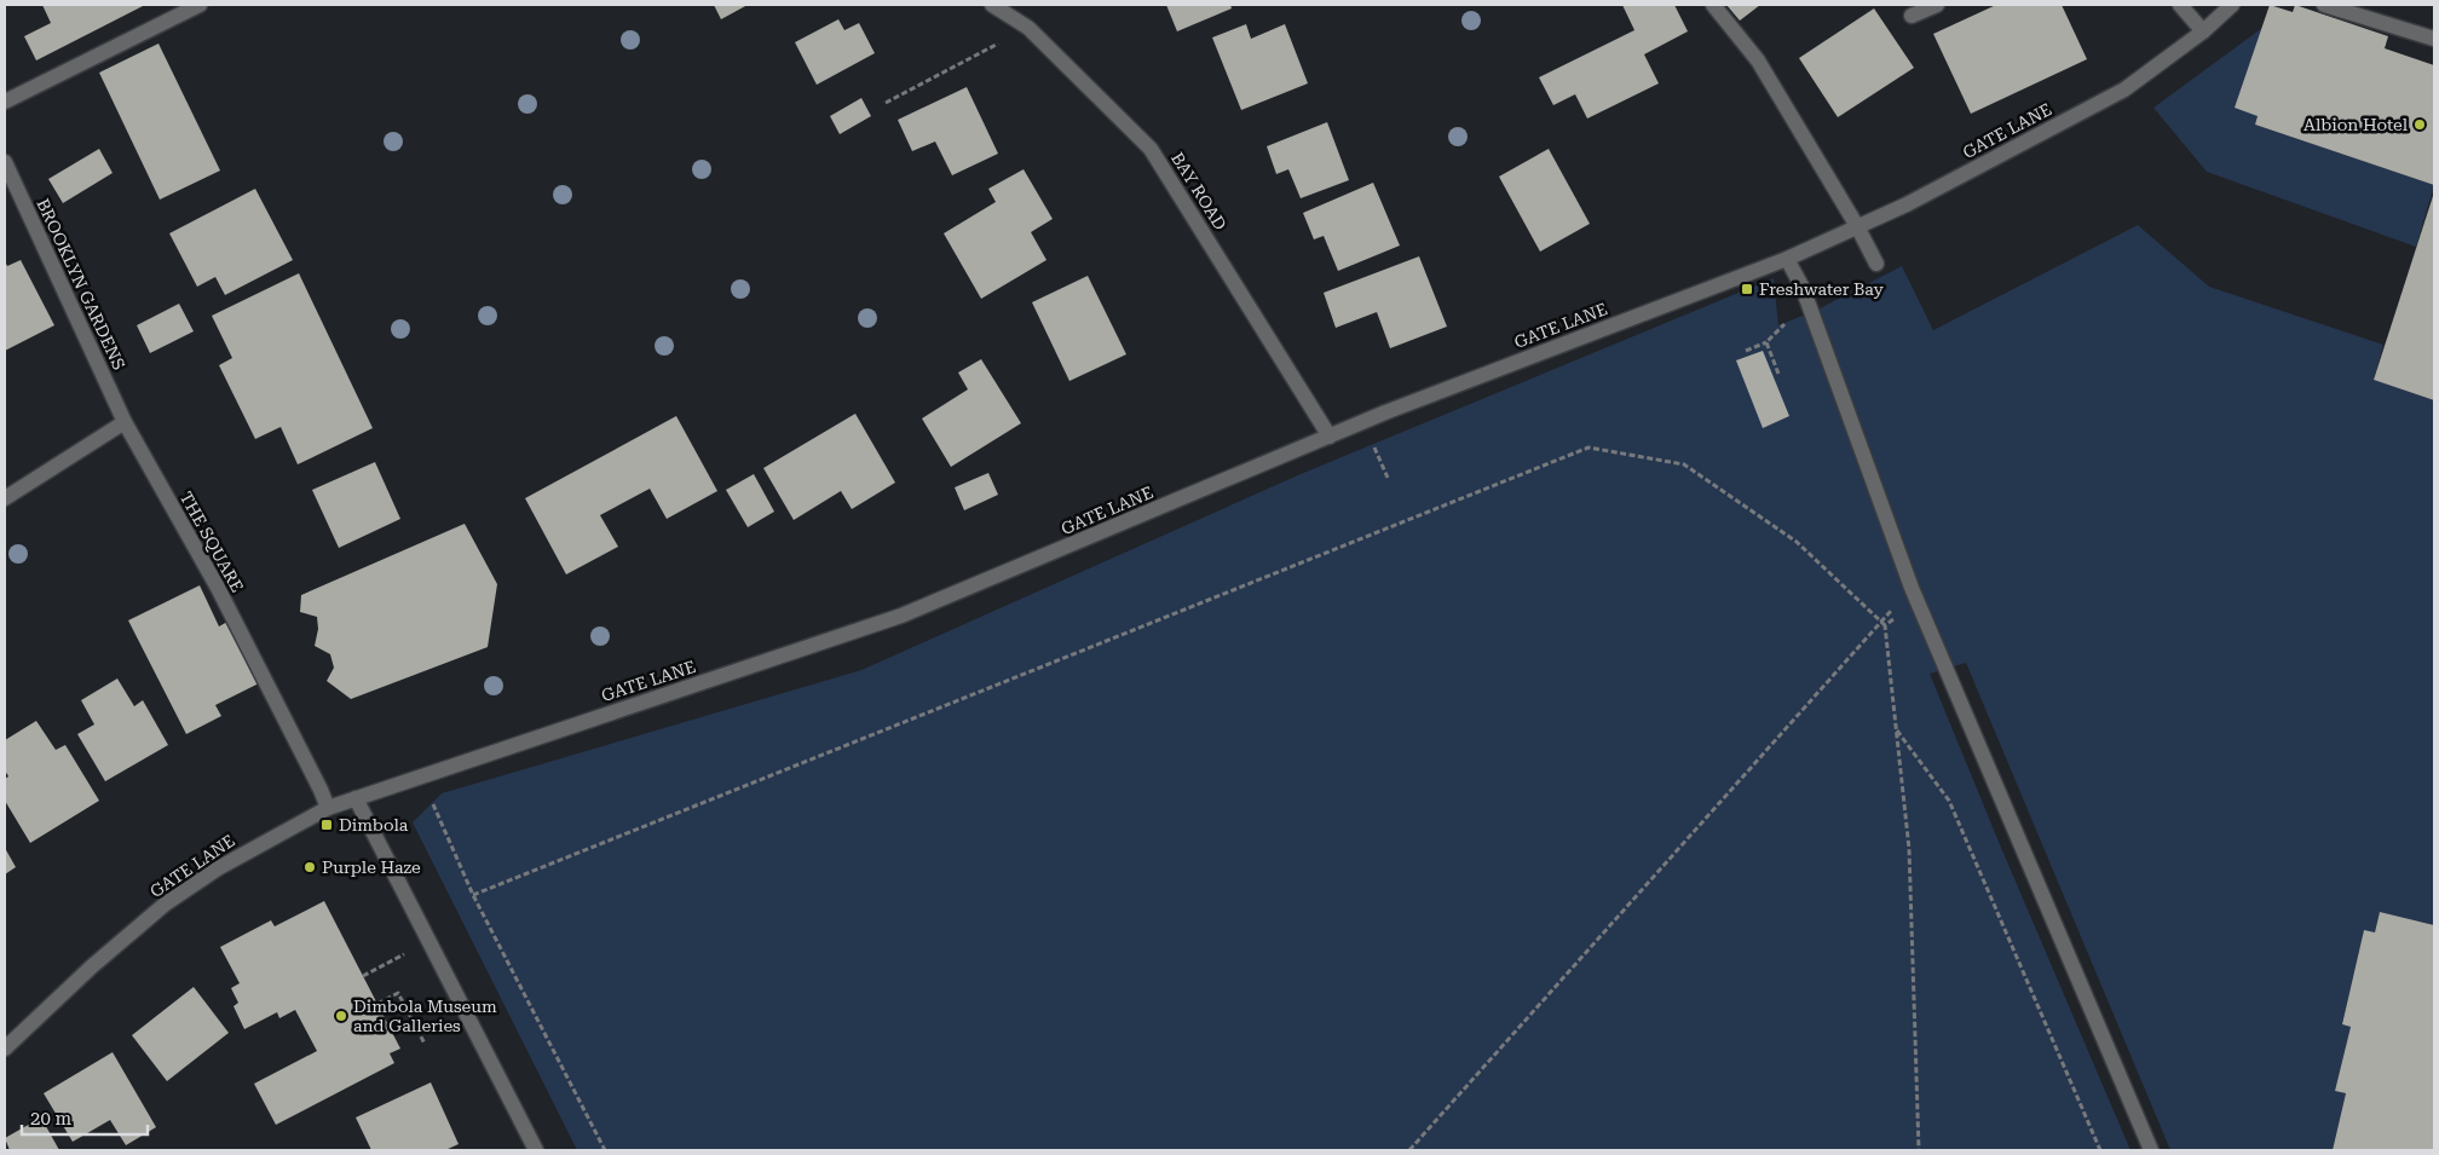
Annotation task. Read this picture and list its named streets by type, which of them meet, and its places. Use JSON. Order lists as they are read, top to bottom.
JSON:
{
  "streets": {
    "street": [
      "GATE LANE",
      "BAY ROAD",
      "BROOKLYN GARDENS",
      "THE SQUARE"
    ]
  },
  "crossings": [
    ["GATE LANE", "BAY ROAD"],
    ["GATE LANE", "THE SQUARE"],
    ["BROOKLYN GARDENS", "THE SQUARE"]
  ],
  "places": {
    "other": ["Albion Hotel", "Purple Haze", "Dimbola Museum and Galleries"],
    "transit": ["Freshwater Bay", "Dimbola"]
  },
  "scale_bar": "20 m"
}
